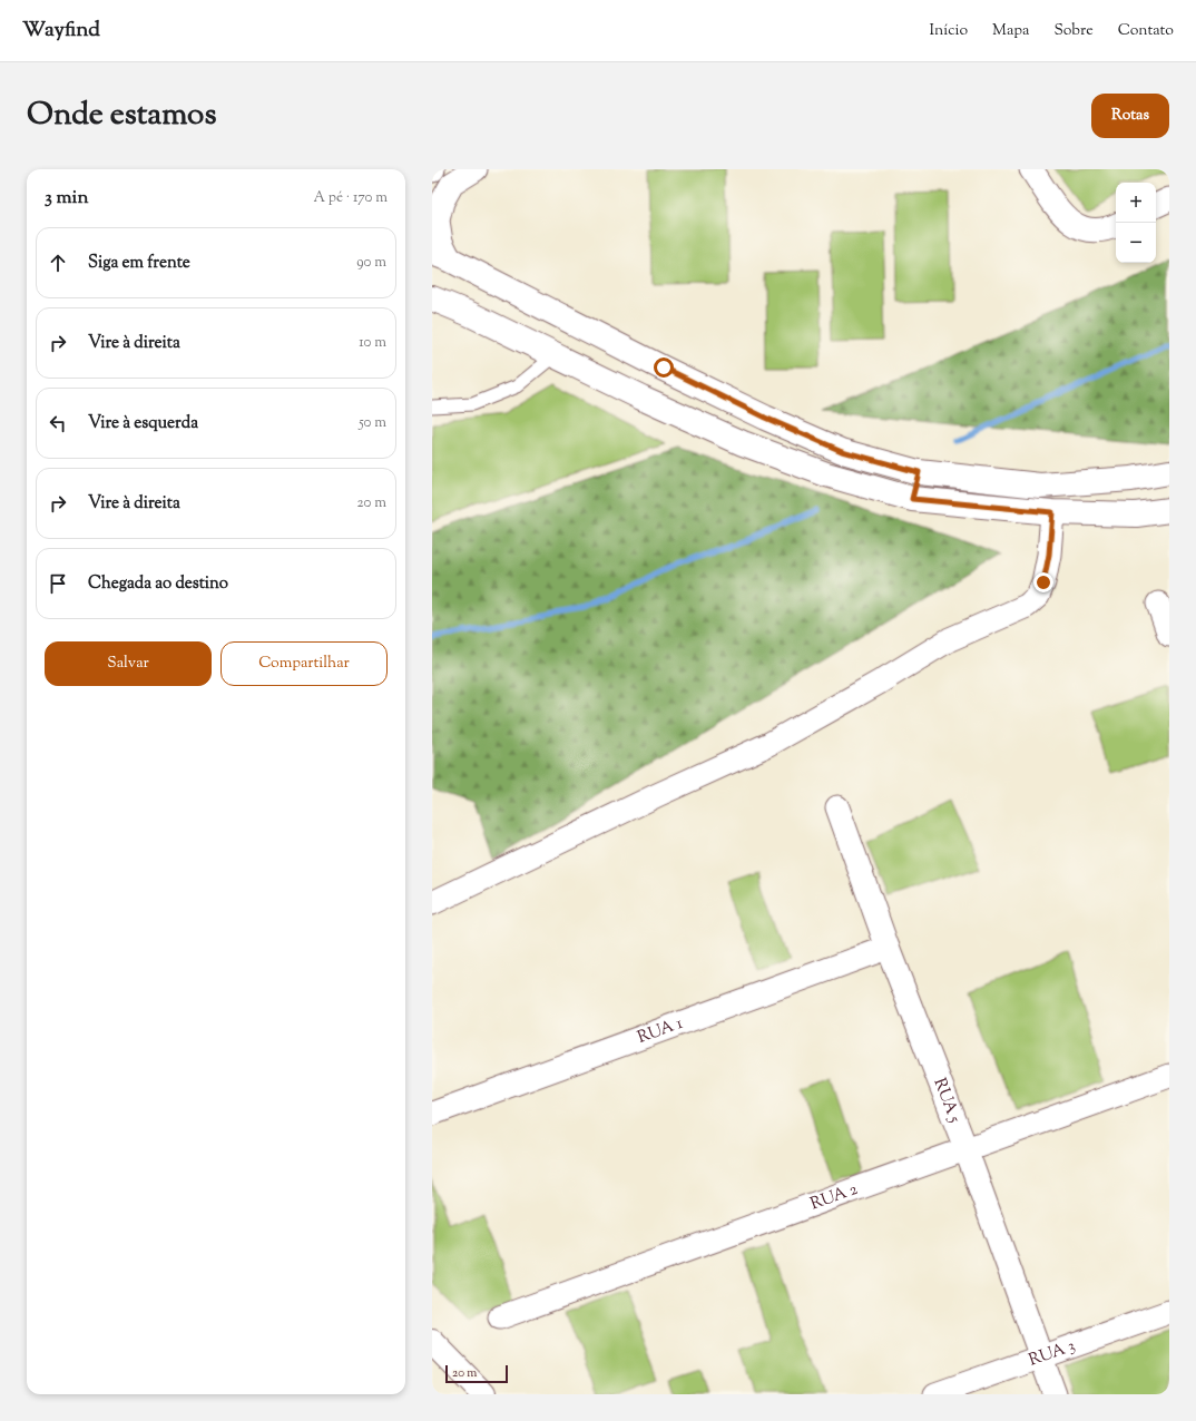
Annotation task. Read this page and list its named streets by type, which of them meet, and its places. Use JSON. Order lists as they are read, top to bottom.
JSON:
{
  "streets": {
    "street": [
      "RUA 1",
      "RUA 5",
      "RUA 2",
      "RUA 3"
    ]
  },
  "crossings": [
    ["RUA 1", "RUA 5"],
    ["RUA 5", "RUA 2"],
    ["RUA 5", "RUA 3"]
  ],
  "scale_bar": "20 m",
  "page": {
    "header": "Wayfind",
    "nav": [
      "Início",
      "Mapa",
      "Sobre",
      "Contato"
    ],
    "title": "Onde estamos",
    "buttons": [
      "Rotas",
      ["Salvar", "Compartilhar"]
    ],
    "heading": ["3 min", "A pé · 170 m"],
    "map_buttons": ["+", "−"],
    "list": [
      ["Siga em frente", "90 m"],
      ["Vire à direita", "10 m"],
      ["Vire à esquerda", "50 m"],
      ["Vire à direita", "20 m"],
      "Chegada ao destino"
    ],
    "scale": "20 m"
  }
}
